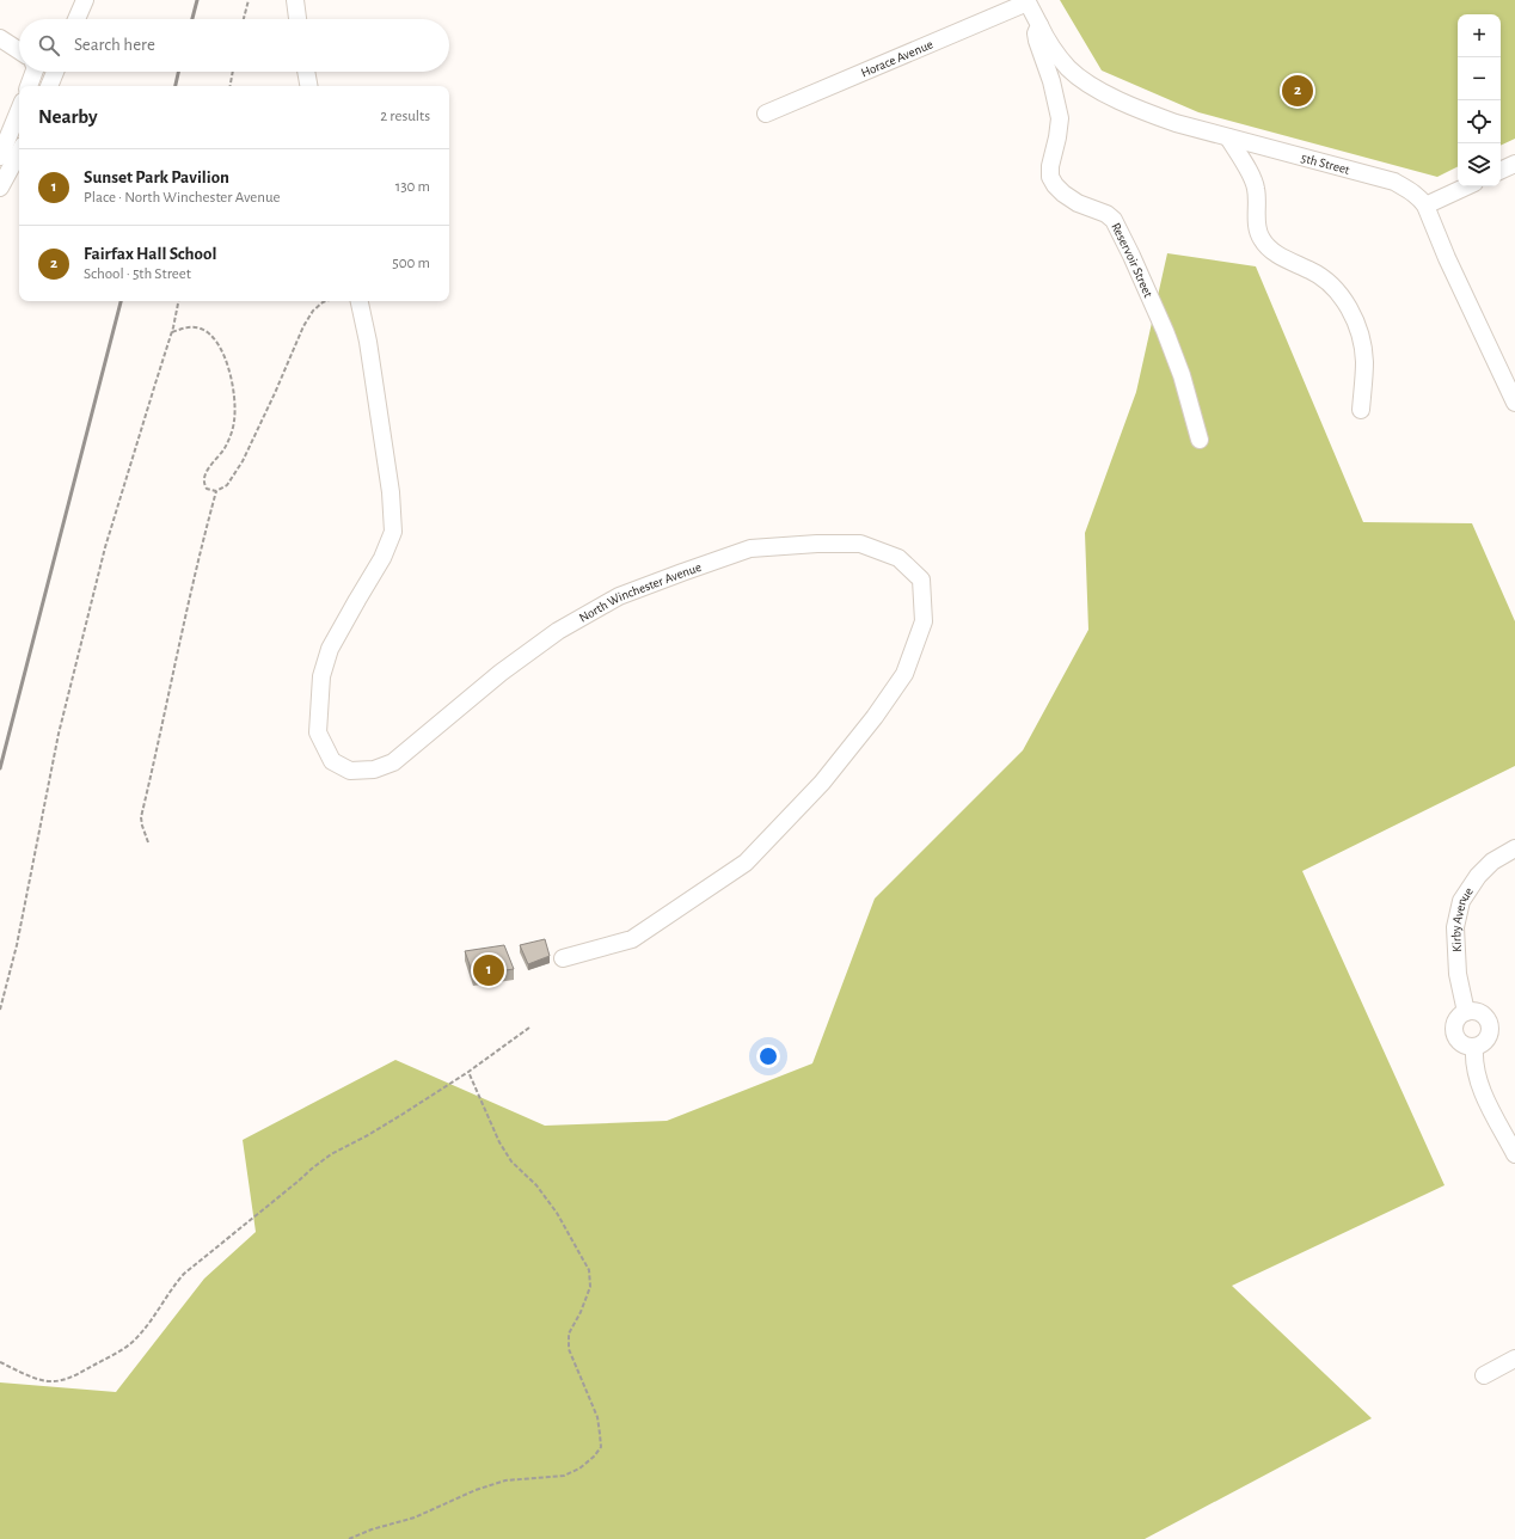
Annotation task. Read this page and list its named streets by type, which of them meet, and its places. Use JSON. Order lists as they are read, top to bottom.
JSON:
{
  "streets": {
    "street": [
      "Horace Avenue",
      "5th Street",
      "Reservoir Street",
      "North Winchester Avenue",
      "Kirby Avenue"
    ]
  },
  "crossings": [
    ["Horace Avenue", "Reservoir Street"],
    ["5th Street", "Reservoir Street"]
  ],
  "page": {
    "map_buttons": ["+", "−"],
    "search": "Search here",
    "pins": ["2", "1"],
    "heading": ["Nearby", "2 results"],
    "list": [
      {
        "mark": "1",
        "name": "Sunset Park Pavilion",
        "note": "Place · North Winchester Avenue",
        "value": "130 m"
      },
      {
        "mark": "2",
        "name": "Fairfax Hall School",
        "note": "School · 5th Street",
        "value": "500 m"
      }
    ]
  }
}
